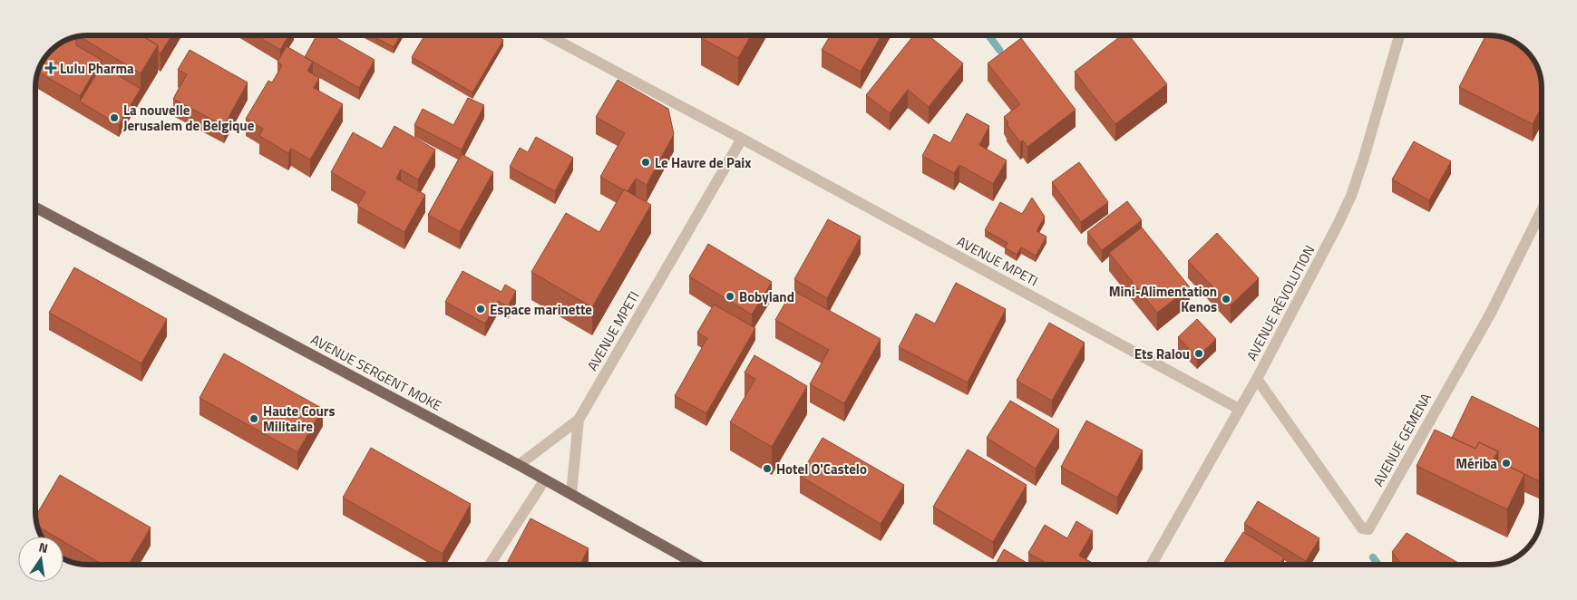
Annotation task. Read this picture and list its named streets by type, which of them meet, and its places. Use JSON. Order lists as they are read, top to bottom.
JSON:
{
  "streets": {
    "main road": ["AVENUE SERGENT MOKE"],
    "street": ["AVENUE MPETI", "AVENUE RÉVOLUTION", "AVENUE GEMENA"]
  },
  "crossings": [
    ["AVENUE MPETI", "AVENUE RÉVOLUTION"],
    ["AVENUE MPETI", "AVENUE SERGENT MOKE"],
    ["AVENUE RÉVOLUTION", "AVENUE GEMENA"]
  ],
  "places": {
    "health": ["Lulu Pharma"],
    "other": [
      "La nouvelle Jerusalem de Belgique",
      "Le Havre de Paix",
      "Bobyland",
      "Mini-Alimentation Kenos",
      "Espace marinette",
      "Ets Ralou",
      "Haute Cours Militaire",
      "Mériba",
      "Hotel O'Castelo"
    ]
  },
  "north": "top"
}
